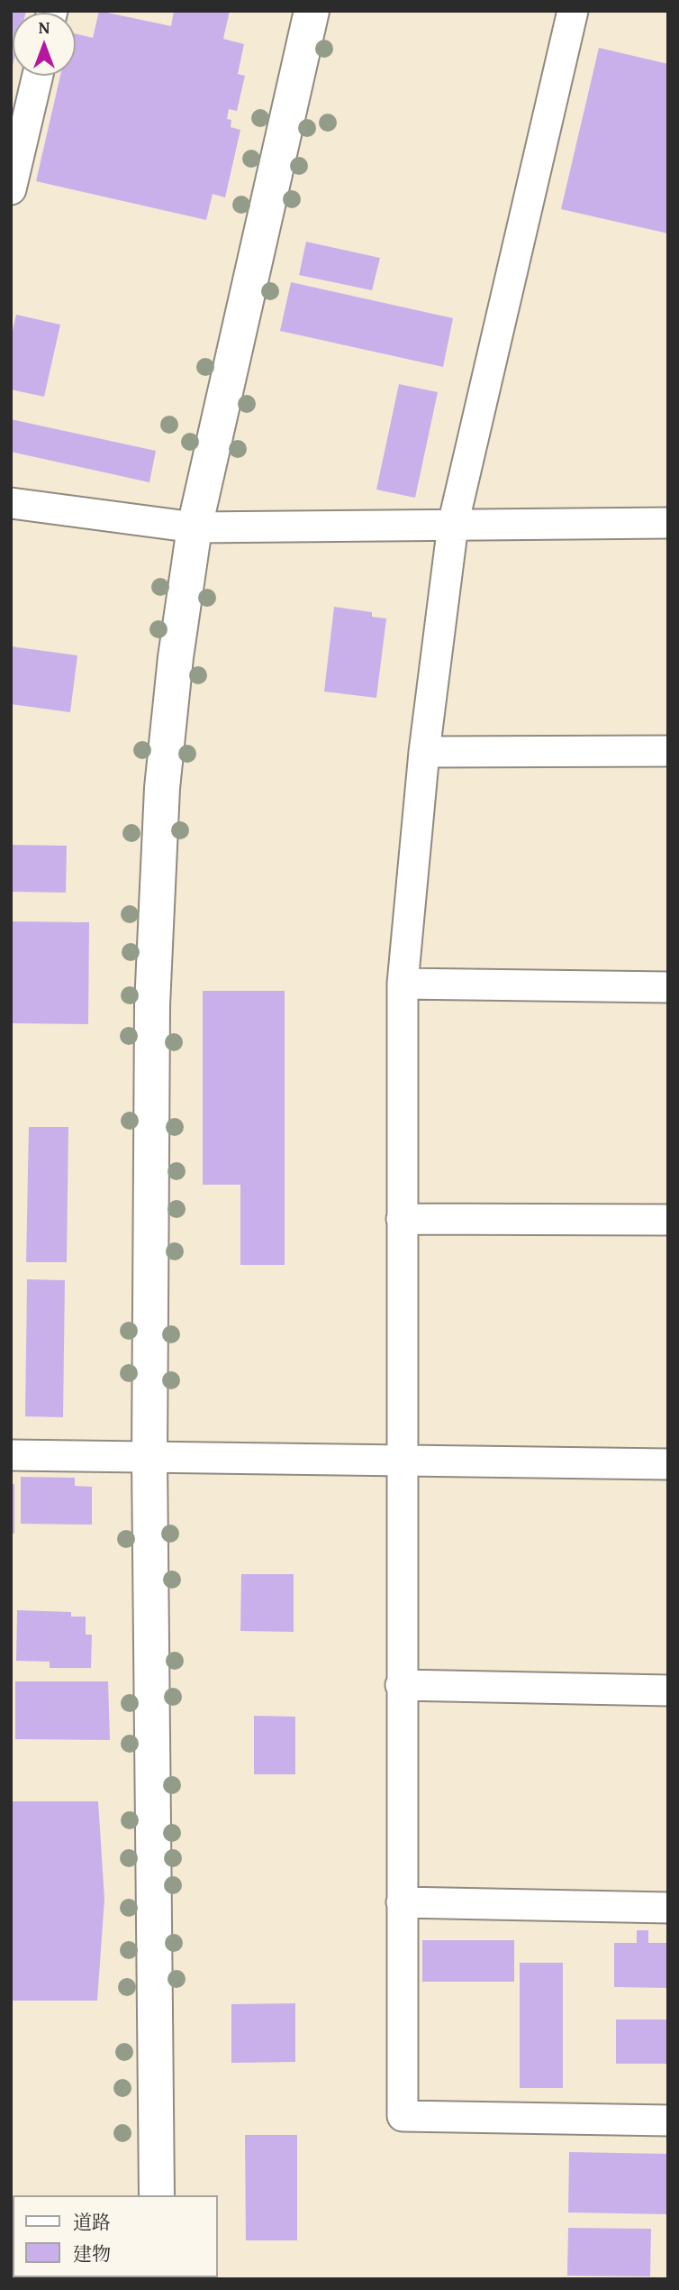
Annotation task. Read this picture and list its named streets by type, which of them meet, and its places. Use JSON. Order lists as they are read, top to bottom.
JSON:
{
  "legend": ["道路", "建物"],
  "north": "top"
}
